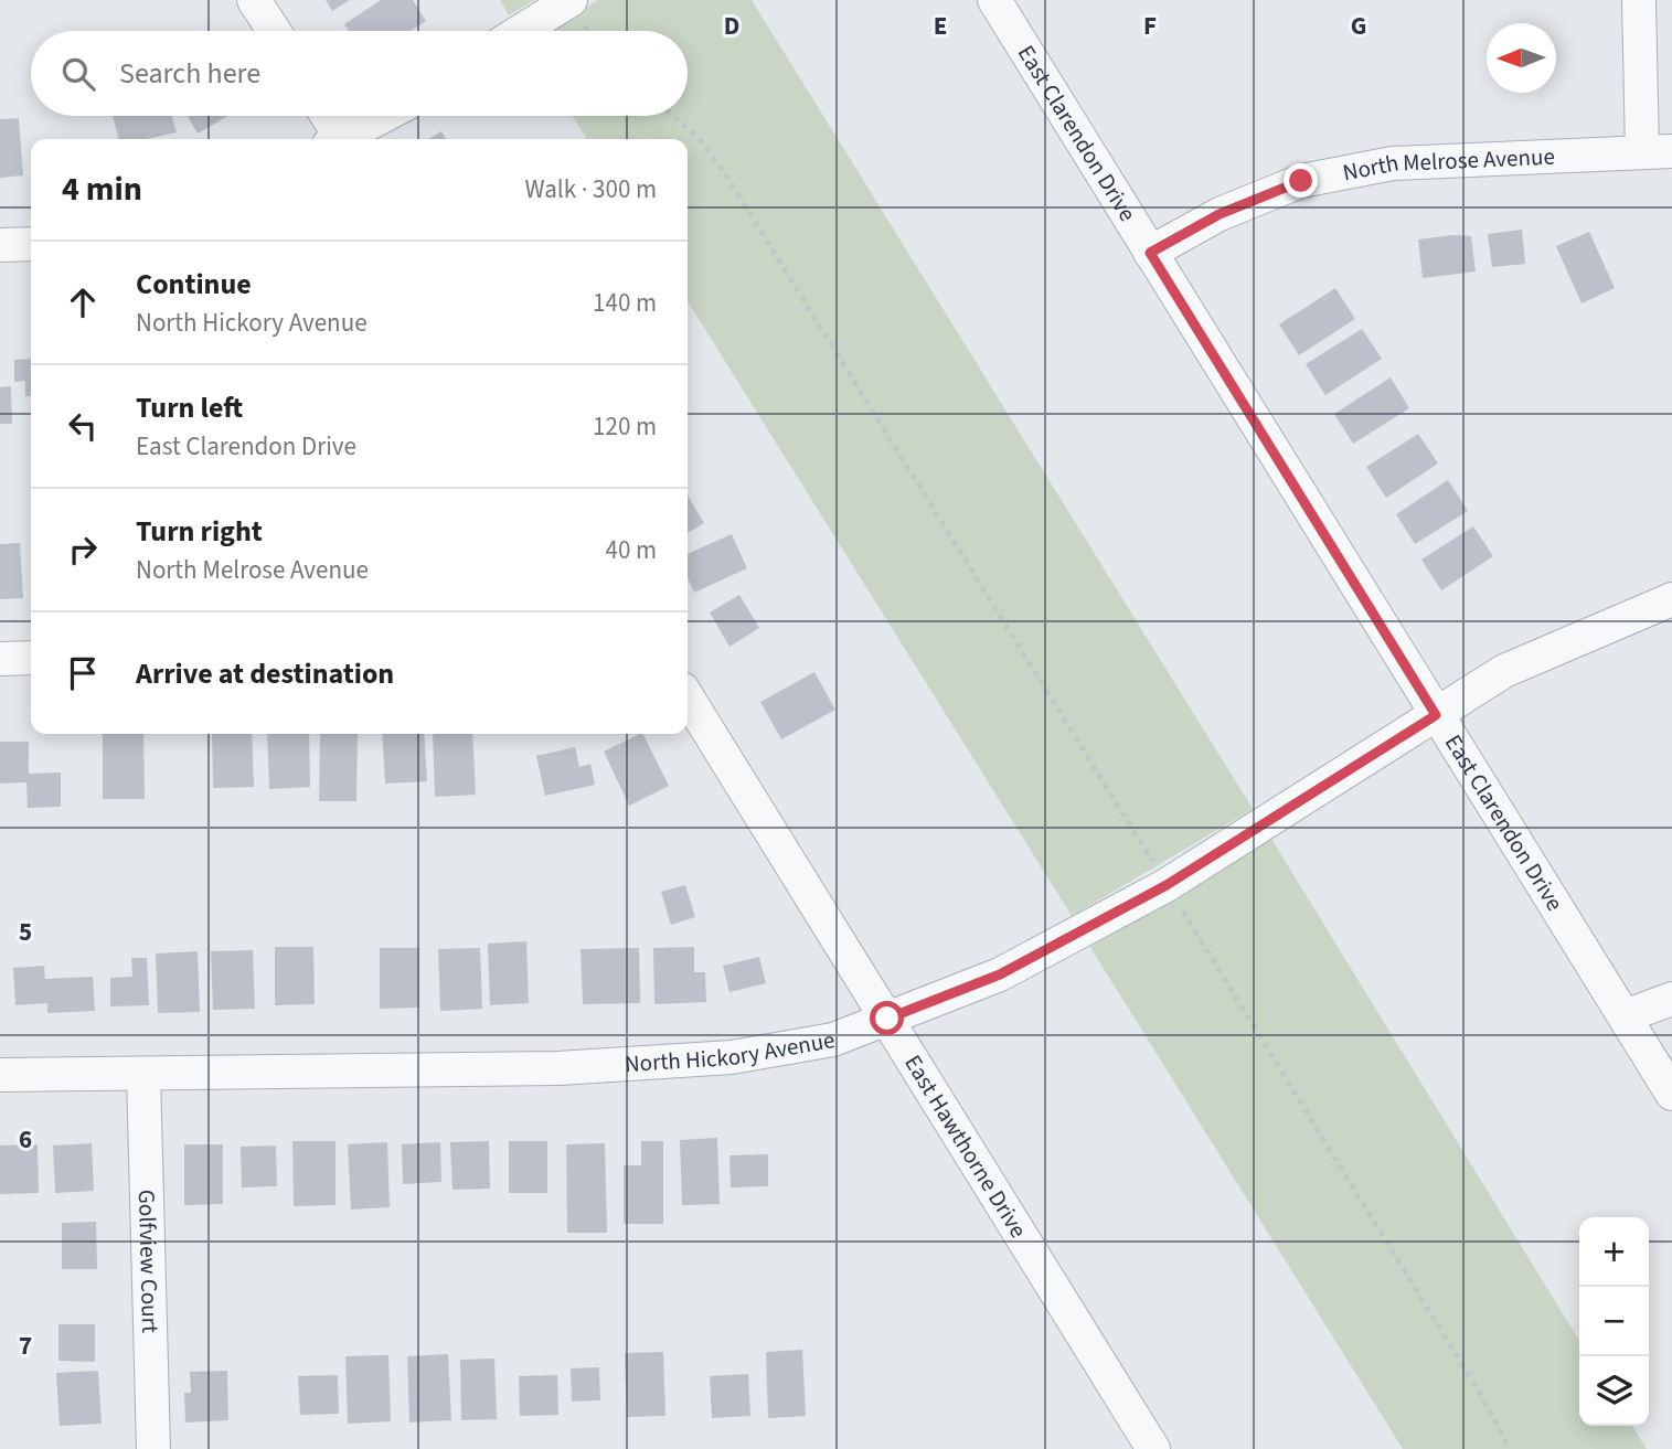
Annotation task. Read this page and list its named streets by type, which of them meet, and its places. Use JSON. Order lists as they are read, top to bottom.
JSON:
{
  "streets": {
    "street": [
      "East Clarendon Drive",
      "North Melrose Avenue",
      "North Hickory Avenue",
      "East Hawthorne Drive",
      "Golfview Court"
    ]
  },
  "crossings": [
    ["East Clarendon Drive", "North Melrose Avenue"],
    ["East Clarendon Drive", "North Hickory Avenue"],
    ["North Hickory Avenue", "East Hawthorne Drive"],
    ["North Hickory Avenue", "Golfview Court"]
  ],
  "north": "left",
  "page": {
    "search": "Search here",
    "heading": ["4 min", "Walk · 300 m"],
    "list": [
      ["Continue", "North Hickory Avenue", "140 m"],
      ["Turn left", "East Clarendon Drive", "120 m"],
      ["Turn right", "North Melrose Avenue", "40 m"],
      "Arrive at destination"
    ],
    "map_buttons": ["+", "−"]
  },
  "grid": {
    "columns": [
      "D",
      "E",
      "F",
      "G"
    ],
    "rows": ["5", "6", "7"]
  }
}
